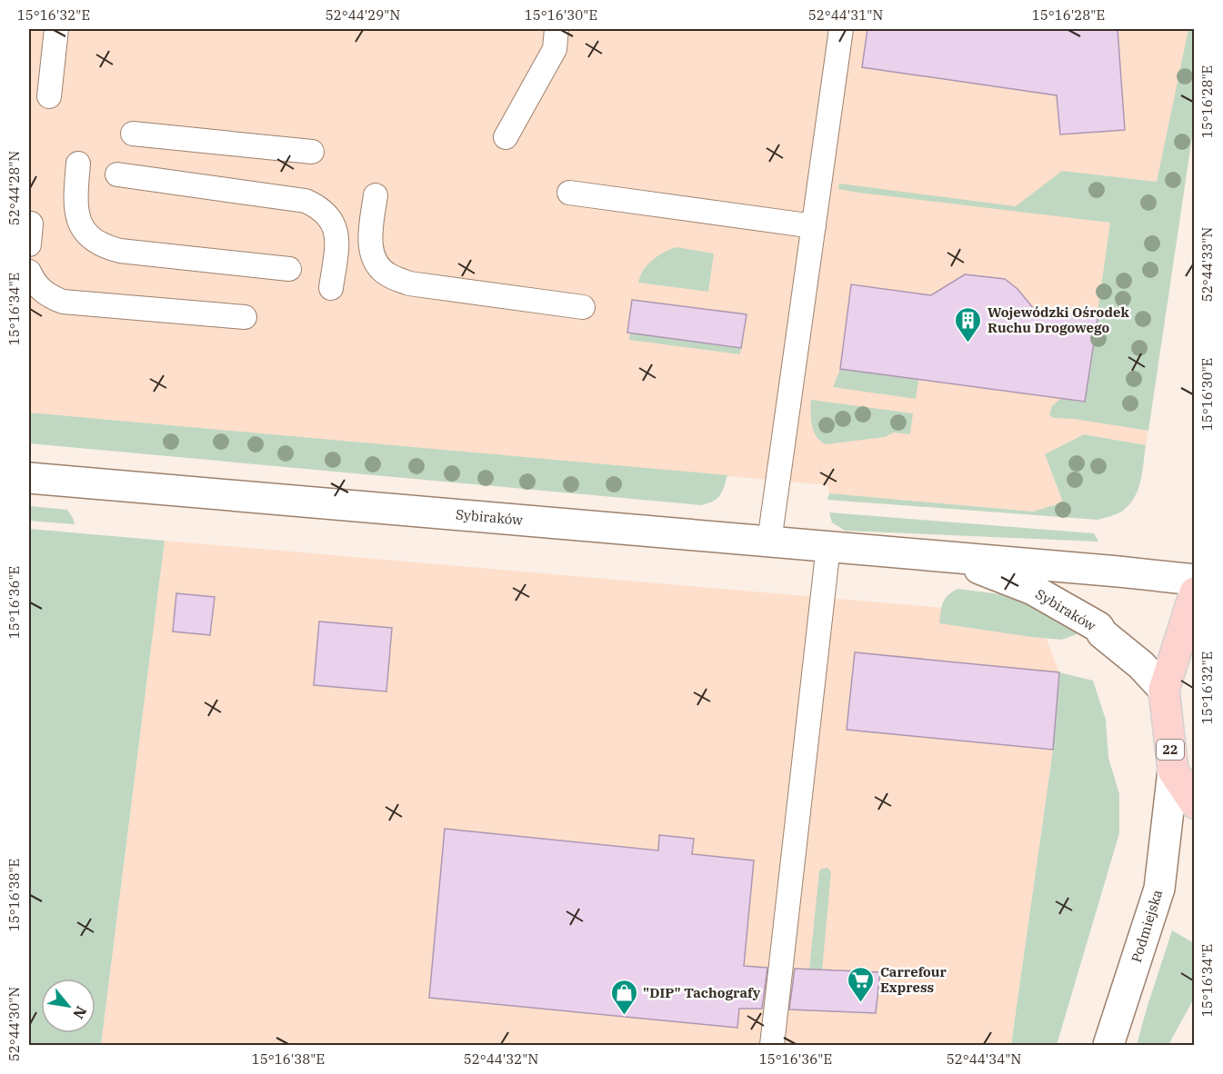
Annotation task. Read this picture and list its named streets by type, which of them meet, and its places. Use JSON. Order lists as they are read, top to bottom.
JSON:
{
  "streets": {
    "main road": ["22"],
    "street": ["Sybiraków", "Podmiejska"]
  },
  "crossings": [
    ["Sybiraków", "22"],
    ["22", "Podmiejska"]
  ],
  "places": {
    "building": ["Wojewódzki Ośrodek Ruchu Drogowego"],
    "supermarket": ["Carrefour Express"],
    "shop": ["\"DIP\" Tachografy"]
  },
  "north": "bottom right",
  "coordinates": [
    "15°16'32\"E",
    "52°44'29\"N",
    "15°16'30\"E",
    "52°44'31\"N",
    "15°16'28\"E",
    "52°44'28\"N",
    "52°44'33\"N",
    "15°16'34\"E",
    "15°16'36\"E",
    "15°16'38\"E",
    "52°44'30\"N",
    "52°44'32\"N",
    "52°44'34\"N"
  ]
}
